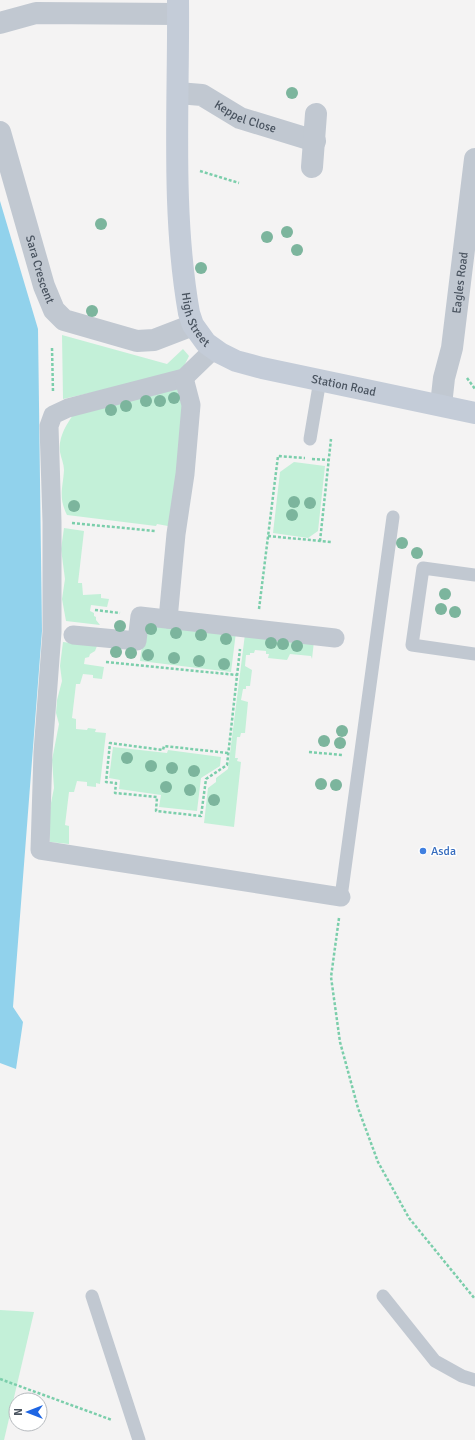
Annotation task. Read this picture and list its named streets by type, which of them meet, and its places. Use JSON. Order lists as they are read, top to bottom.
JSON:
{
  "streets": {
    "main road": ["High Street", "Station Road"],
    "street": ["Keppel Close", "Sara Crescent", "Eagles Road"]
  },
  "crossings": [
    ["Keppel Close", "High Street"],
    ["Sara Crescent", "High Street"],
    ["Eagles Road", "Station Road"],
    ["High Street", "Station Road"]
  ],
  "places": ["Asda"],
  "north": "left"
}
